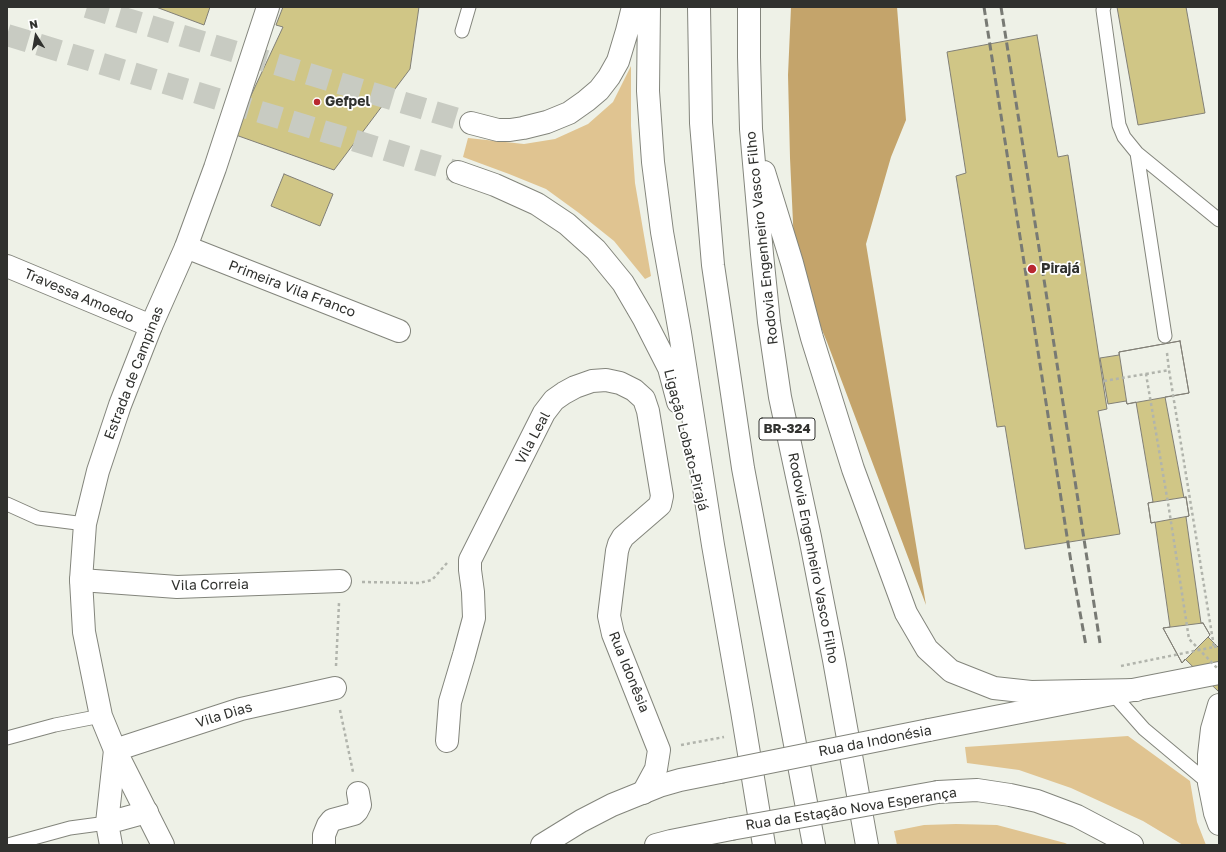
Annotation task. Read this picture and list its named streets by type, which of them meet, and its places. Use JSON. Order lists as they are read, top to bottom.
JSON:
{
  "streets": {
    "main road": [
      "Rodovia Engenheiro Vasco Filho",
      "Primeira Vila Franco",
      "Travessa Amoedo",
      "Estrada de Campinas",
      "BR-324",
      "Vila Leal",
      "Ligação Lobato-Pirajá",
      "Vila Correia",
      "Rua Idonêsia",
      "Vila Dias",
      "Rua da Indonésia",
      "Rua da Estação Nova Esperança"
    ]
  },
  "crossings": [
    ["Primeira Vila Franco", "Estrada de Campinas"],
    ["Travessa Amoedo", "Estrada de Campinas"],
    ["Estrada de Campinas", "Vila Correia"],
    ["Estrada de Campinas", "Vila Dias"],
    ["Vila Leal", "Rua Idonêsia"],
    ["Rua Idonêsia", "Rua da Indonésia"]
  ],
  "places": ["Gefpel", "Pirajá"],
  "north": "top"
}
